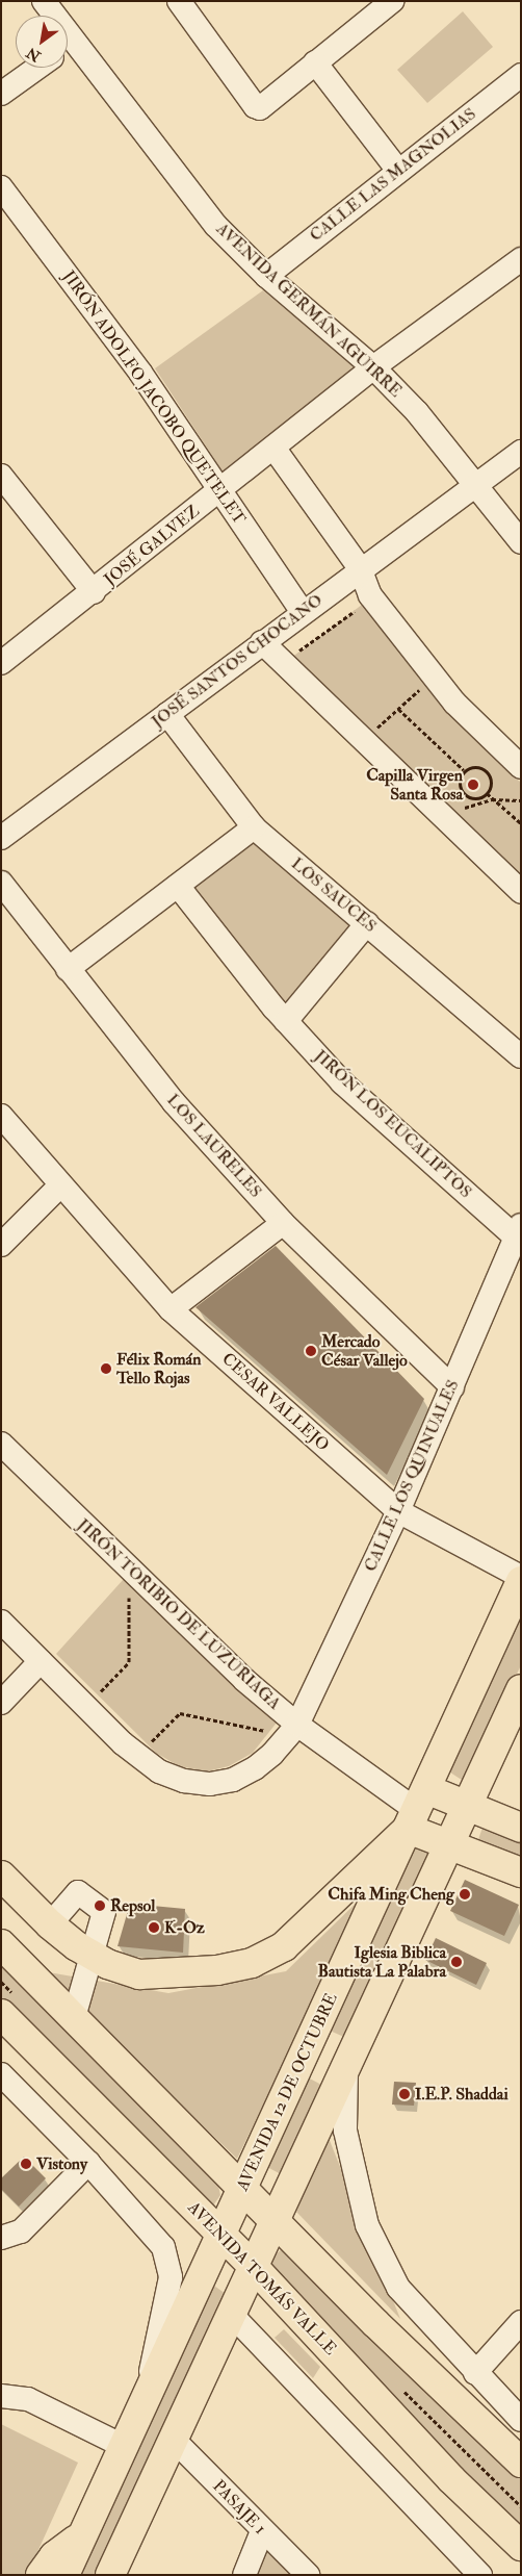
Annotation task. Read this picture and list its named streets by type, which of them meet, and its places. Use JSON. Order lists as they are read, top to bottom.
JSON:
{
  "streets": {
    "main road": ["AVENIDA 12 DE OCTUBRE", "AVENIDA TOMÁS VALLE"],
    "street": [
      "CALLE LAS MAGNOLIAS",
      "AVENIDA GERMÁN AGUIRRE",
      "JIRÓN ADOLFO JACOBO QUETELET",
      "JOSÉ GALVEZ",
      "JOSÉ SANTOS CHOCANO",
      "LOS SAUCES",
      "JIRÓN LOS EUCALIPTOS",
      "LOS LAURELES",
      "CESAR VALLEJO",
      "CALLE LOS QUINUALES",
      "JIRÓN TORIBIO DE LUZURIAGA",
      "PASAJE 1"
    ]
  },
  "crossings": [
    ["CALLE LAS MAGNOLIAS", "AVENIDA GERMÁN AGUIRRE"],
    ["AVENIDA GERMÁN AGUIRRE", "JOSÉ GALVEZ"],
    ["AVENIDA GERMÁN AGUIRRE", "JOSÉ SANTOS CHOCANO"],
    ["JIRÓN ADOLFO JACOBO QUETELET", "JOSÉ GALVEZ"],
    ["JIRÓN ADOLFO JACOBO QUETELET", "JOSÉ SANTOS CHOCANO"],
    ["JOSÉ SANTOS CHOCANO", "LOS SAUCES"],
    ["JIRÓN LOS EUCALIPTOS", "CALLE LOS QUINUALES"],
    ["LOS LAURELES", "CALLE LOS QUINUALES"],
    ["CESAR VALLEJO", "CALLE LOS QUINUALES"],
    ["CESAR VALLEJO", "AVENIDA 12 DE OCTUBRE"],
    ["CALLE LOS QUINUALES", "JIRÓN TORIBIO DE LUZURIAGA"],
    ["JIRÓN TORIBIO DE LUZURIAGA", "AVENIDA 12 DE OCTUBRE"],
    ["AVENIDA 12 DE OCTUBRE", "AVENIDA TOMÁS VALLE"]
  ],
  "places": [
    "Capilla Virgen Santa Rosa",
    "Mercado César Vallejo",
    "Félix Román Tello Rojas",
    "Chifa Ming Cheng",
    "Repsol",
    "K-Oz",
    "Iglesia Biblica Bautista La Palabra",
    "I.E.P. Shaddai",
    "Vistony"
  ],
  "north": "bottom left"
}
